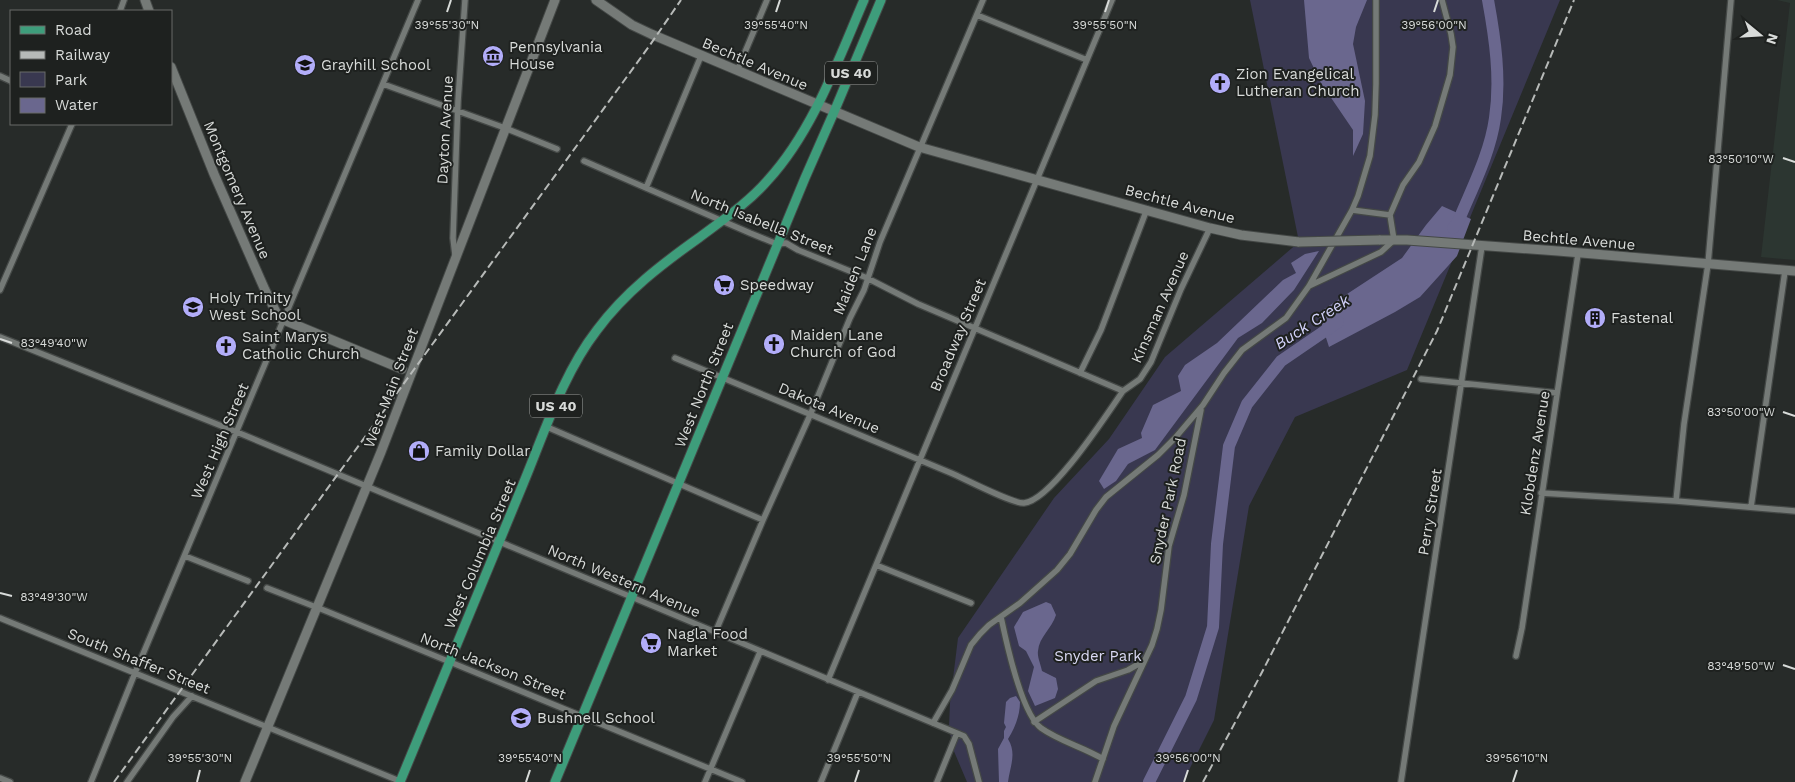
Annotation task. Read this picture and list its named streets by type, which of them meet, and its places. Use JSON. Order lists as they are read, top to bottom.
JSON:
{
  "streets": {
    "main road": ["US 40", "West North Street", "West Columbia Street"],
    "street": [
      "Bechtle Avenue",
      "Dayton Avenue",
      "Montgomery Avenue",
      "North Isabella Street",
      "Maiden Lane",
      "Kinsman Avenue",
      "Broadway Street",
      "West Main Street",
      "Dakota Avenue",
      "West High Street",
      "Klobdenz Avenue",
      "Snyder Park Road",
      "Perry Street",
      "North Western Avenue",
      "South Shaffer Street",
      "North Jackson Street"
    ]
  },
  "crossings": [
    ["Bechtle Avenue", "US 40"],
    ["Bechtle Avenue", "Maiden Lane"],
    ["Bechtle Avenue", "Kinsman Avenue"],
    ["Bechtle Avenue", "Broadway Street"],
    ["Bechtle Avenue", "West North Street"],
    ["Bechtle Avenue", "Klobdenz Avenue"],
    ["Bechtle Avenue", "Perry Street"],
    ["Bechtle Avenue", "West Columbia Street"],
    ["US 40", "West Columbia Street"],
    ["Dayton Avenue", "West Main Street"],
    ["Montgomery Avenue", "West High Street"],
    ["North Isabella Street", "Maiden Lane"],
    ["North Isabella Street", "Kinsman Avenue"],
    ["North Isabella Street", "Broadway Street"],
    ["North Isabella Street", "West North Street"],
    ["North Isabella Street", "West Columbia Street"],
    ["Maiden Lane", "Dakota Avenue"],
    ["Maiden Lane", "North Western Avenue"],
    ["Kinsman Avenue", "Dakota Avenue"],
    ["Broadway Street", "Dakota Avenue"],
    ["Broadway Street", "North Western Avenue"],
    ["West North Street", "Dakota Avenue"],
    ["West North Street", "North Western Avenue"],
    ["West North Street", "North Jackson Street"],
    ["West Main Street", "North Western Avenue"],
    ["West Main Street", "South Shaffer Street"],
    ["West Main Street", "North Jackson Street"],
    ["West High Street", "North Western Avenue"],
    ["West High Street", "South Shaffer Street"],
    ["Snyder Park Road", "North Western Avenue"],
    ["West Columbia Street", "North Western Avenue"],
    ["West Columbia Street", "South Shaffer Street"],
    ["West Columbia Street", "North Jackson Street"]
  ],
  "water": ["Buck Creek"],
  "parks": ["Snyder Park"],
  "places": {
    "museum": ["Pennsylvania House"],
    "school or university": ["Grayhill School", "Holy Trinity West School", "Bushnell School"],
    "church": ["Zion Evangelical Lutheran Church", "Maiden Lane Church of God", "Saint Marys Catholic Church"],
    "supermarket": ["Speedway", "Nagla Food Market"],
    "building": ["Fastenal"],
    "shop": ["Family Dollar"]
  },
  "legend": [
    "Road",
    "Railway",
    "Park",
    "Water"
  ],
  "north": "right",
  "coordinates": [
    "39°55'30\"N",
    "39°55'40\"N",
    "39°55'50\"N",
    "39°56'00\"N",
    "83°50'10\"W",
    "83°49'40\"W",
    "83°50'00\"W",
    "83°49'30\"W",
    "83°49'50\"W",
    "39°56'10\"N"
  ]
}
